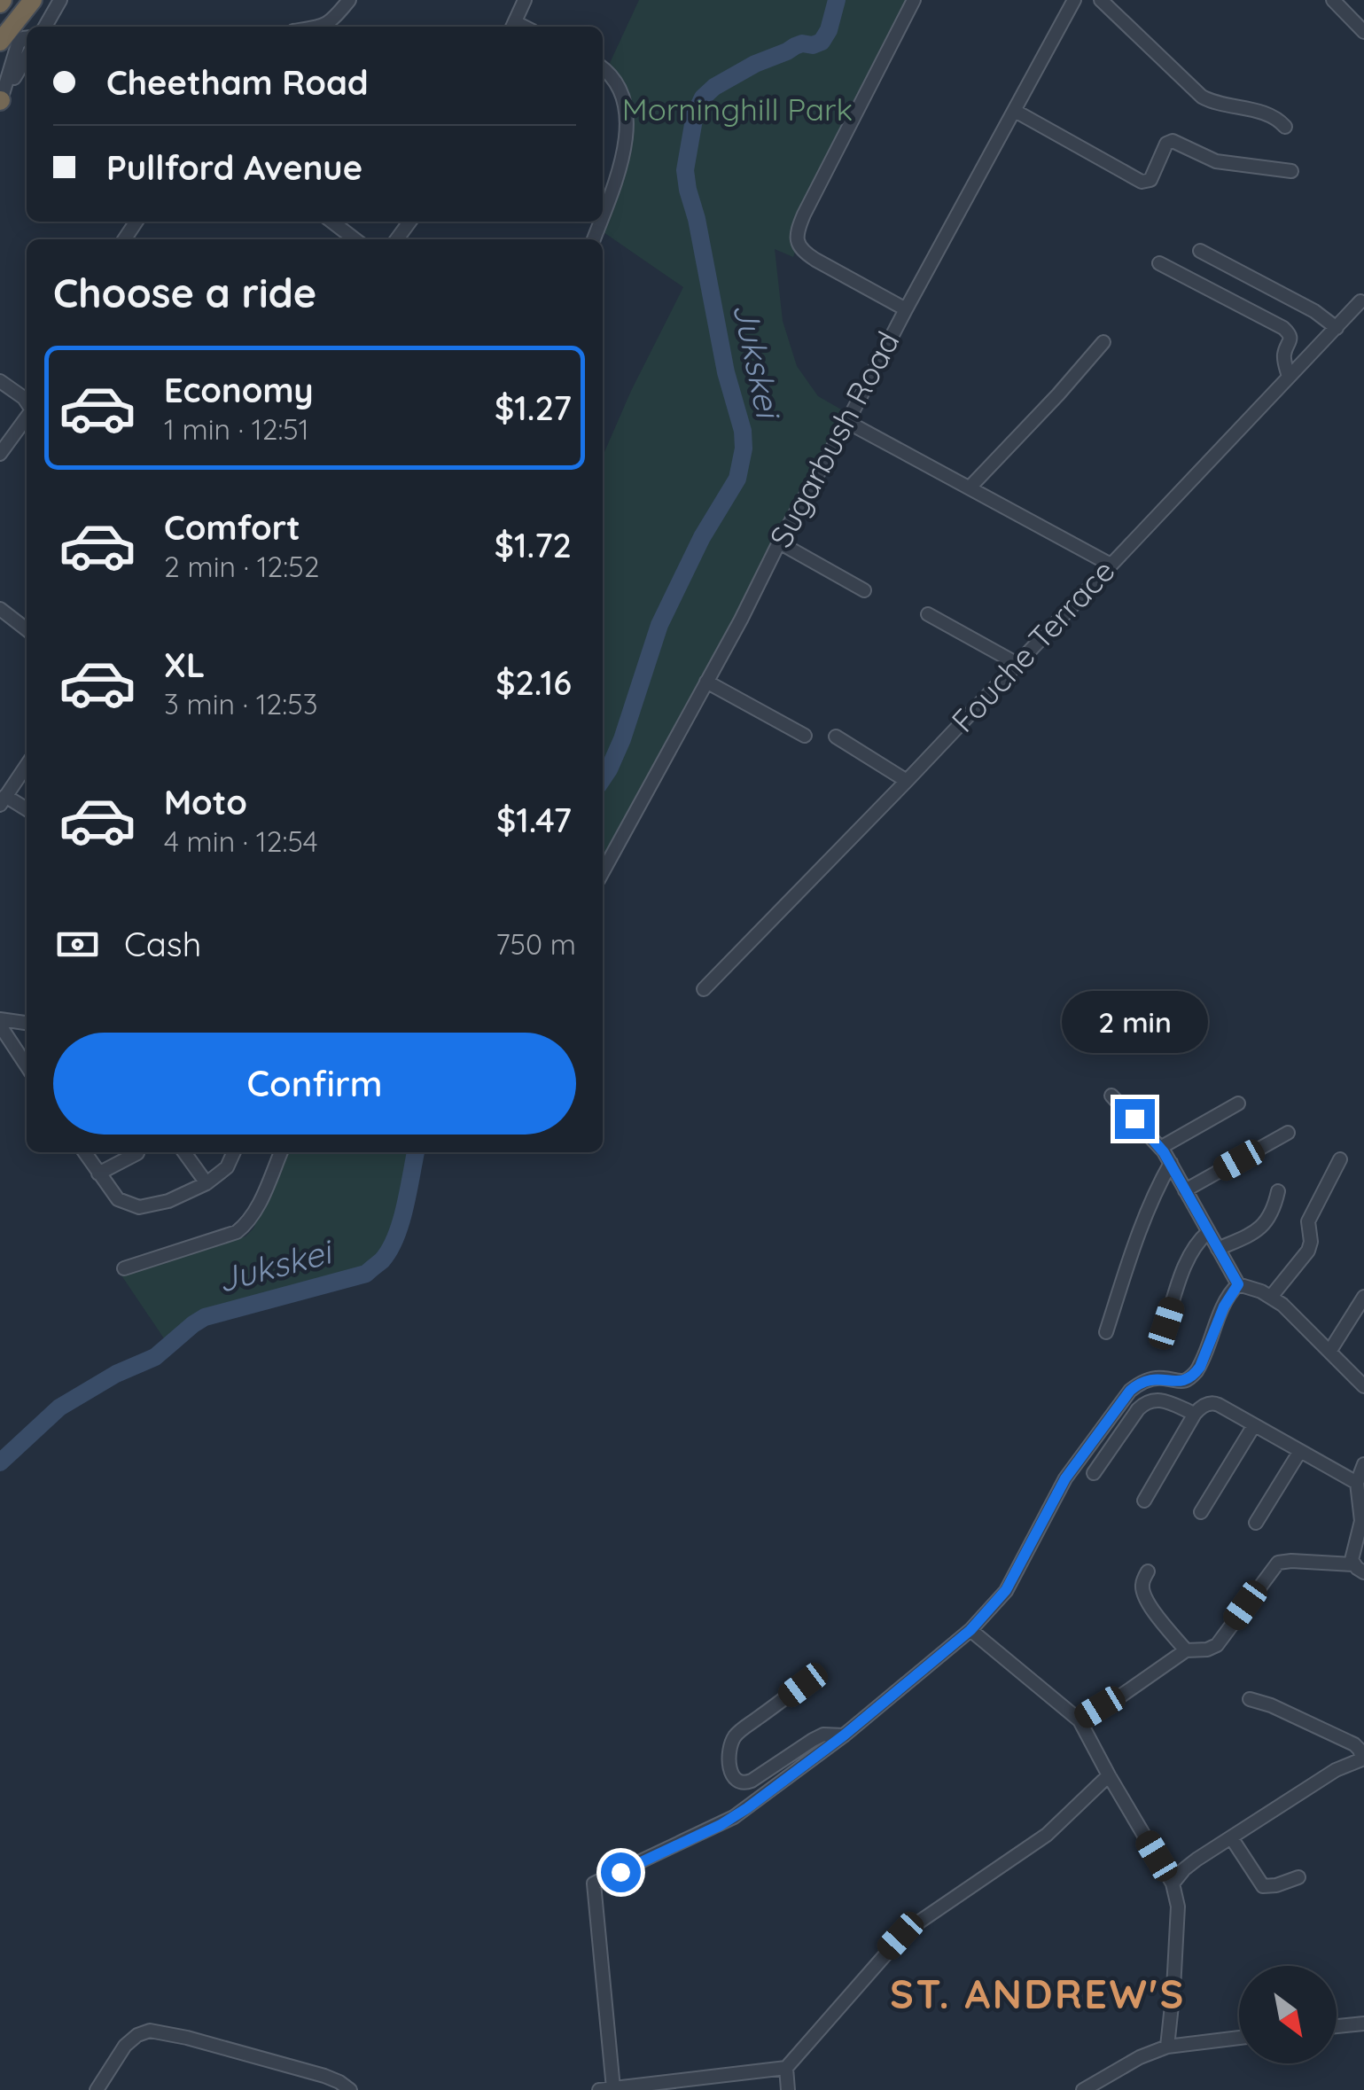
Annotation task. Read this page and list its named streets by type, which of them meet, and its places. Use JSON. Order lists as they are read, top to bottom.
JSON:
{
  "streets": {
    "street": ["Sugarbush Road", "Fouche Terrace"]
  },
  "districts": ["ST. ANDREW'S"],
  "water": ["Jukskei"],
  "parks": ["Morninghill Park"],
  "north": "bottom right",
  "page": {
    "banner": ["Cheetham Road", "Pullford Avenue"],
    "heading": "Choose a ride",
    "list": [
      {
        "name": "Economy",
        "note": "1 min · 12:51",
        "value": "$1.27"
      },
      {
        "name": "Comfort",
        "note": "2 min · 12:52",
        "value": "$1.72"
      },
      {
        "name": "XL",
        "note": "3 min · 12:53",
        "value": "$2.16"
      },
      {
        "name": "Moto",
        "note": "4 min · 12:54",
        "value": "$1.47"
      }
    ],
    "pay": ["Cash", "750 m"],
    "bubble": "2 min",
    "buttons": "Confirm"
  }
}
